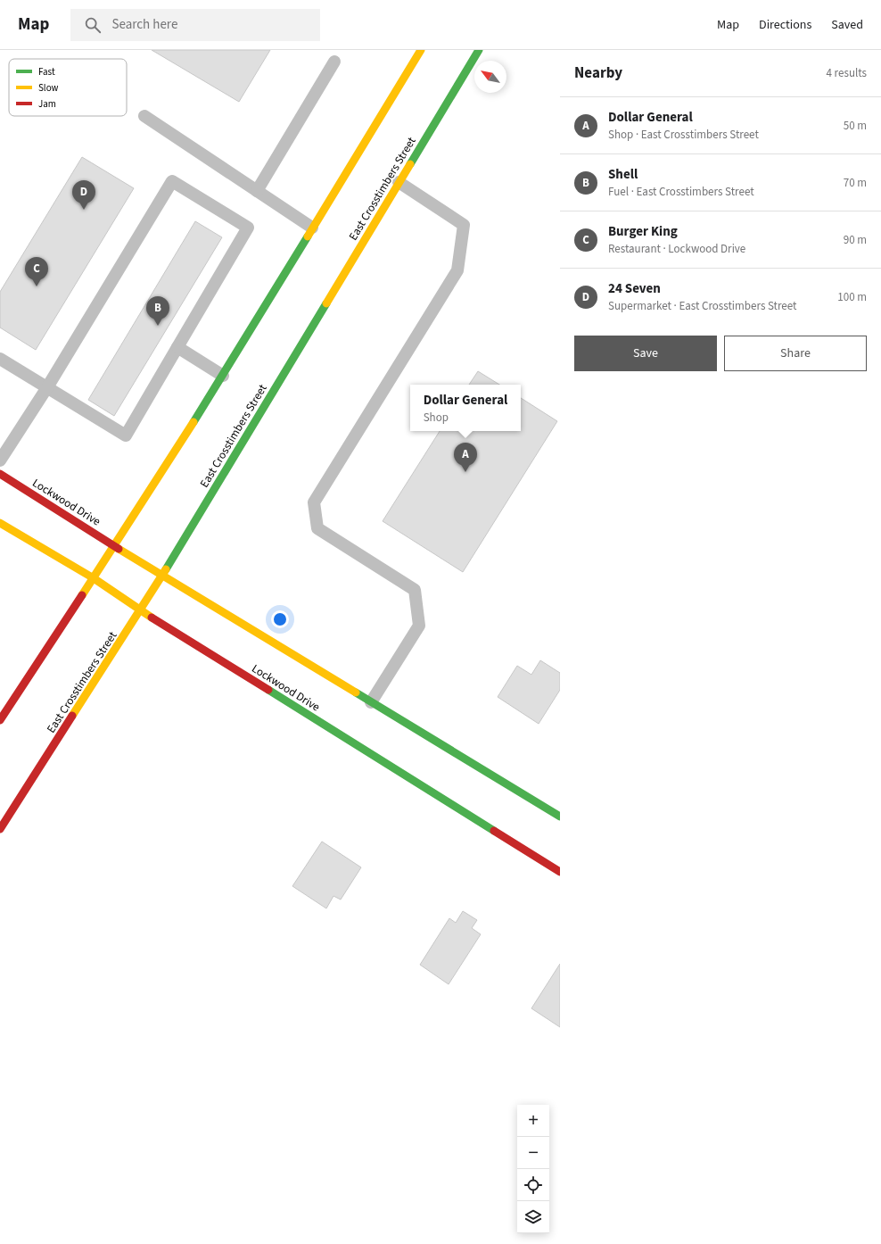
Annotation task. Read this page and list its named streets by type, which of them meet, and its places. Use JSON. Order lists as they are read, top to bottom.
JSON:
{
  "streets": {
    "main road": ["East Crosstimbers Street", "Lockwood Drive"]
  },
  "crossings": [
    ["East Crosstimbers Street", "Lockwood Drive"]
  ],
  "legend": ["Fast", "Slow", "Jam"],
  "north": "top left",
  "page": {
    "header": "Map",
    "search": "Search here",
    "nav": ["Map", "Directions", "Saved"],
    "heading": ["Nearby", "4 results"],
    "list": [
      {
        "mark": "A",
        "name": "Dollar General",
        "note": "Shop · East Crosstimbers Street",
        "value": "50 m"
      },
      {
        "mark": "B",
        "name": "Shell",
        "note": "Fuel · East Crosstimbers Street",
        "value": "70 m"
      },
      {
        "mark": "C",
        "name": "Burger King",
        "note": "Restaurant · Lockwood Drive",
        "value": "90 m"
      },
      {
        "mark": "D",
        "name": "24 Seven",
        "note": "Supermarket · East Crosstimbers Street",
        "value": "100 m"
      }
    ],
    "pins": [
      "D",
      "C",
      "B",
      "A"
    ],
    "buttons": ["Save", "Share"],
    "popup": ["Dollar General", "Shop"],
    "map_buttons": ["+", "−"]
  }
}
